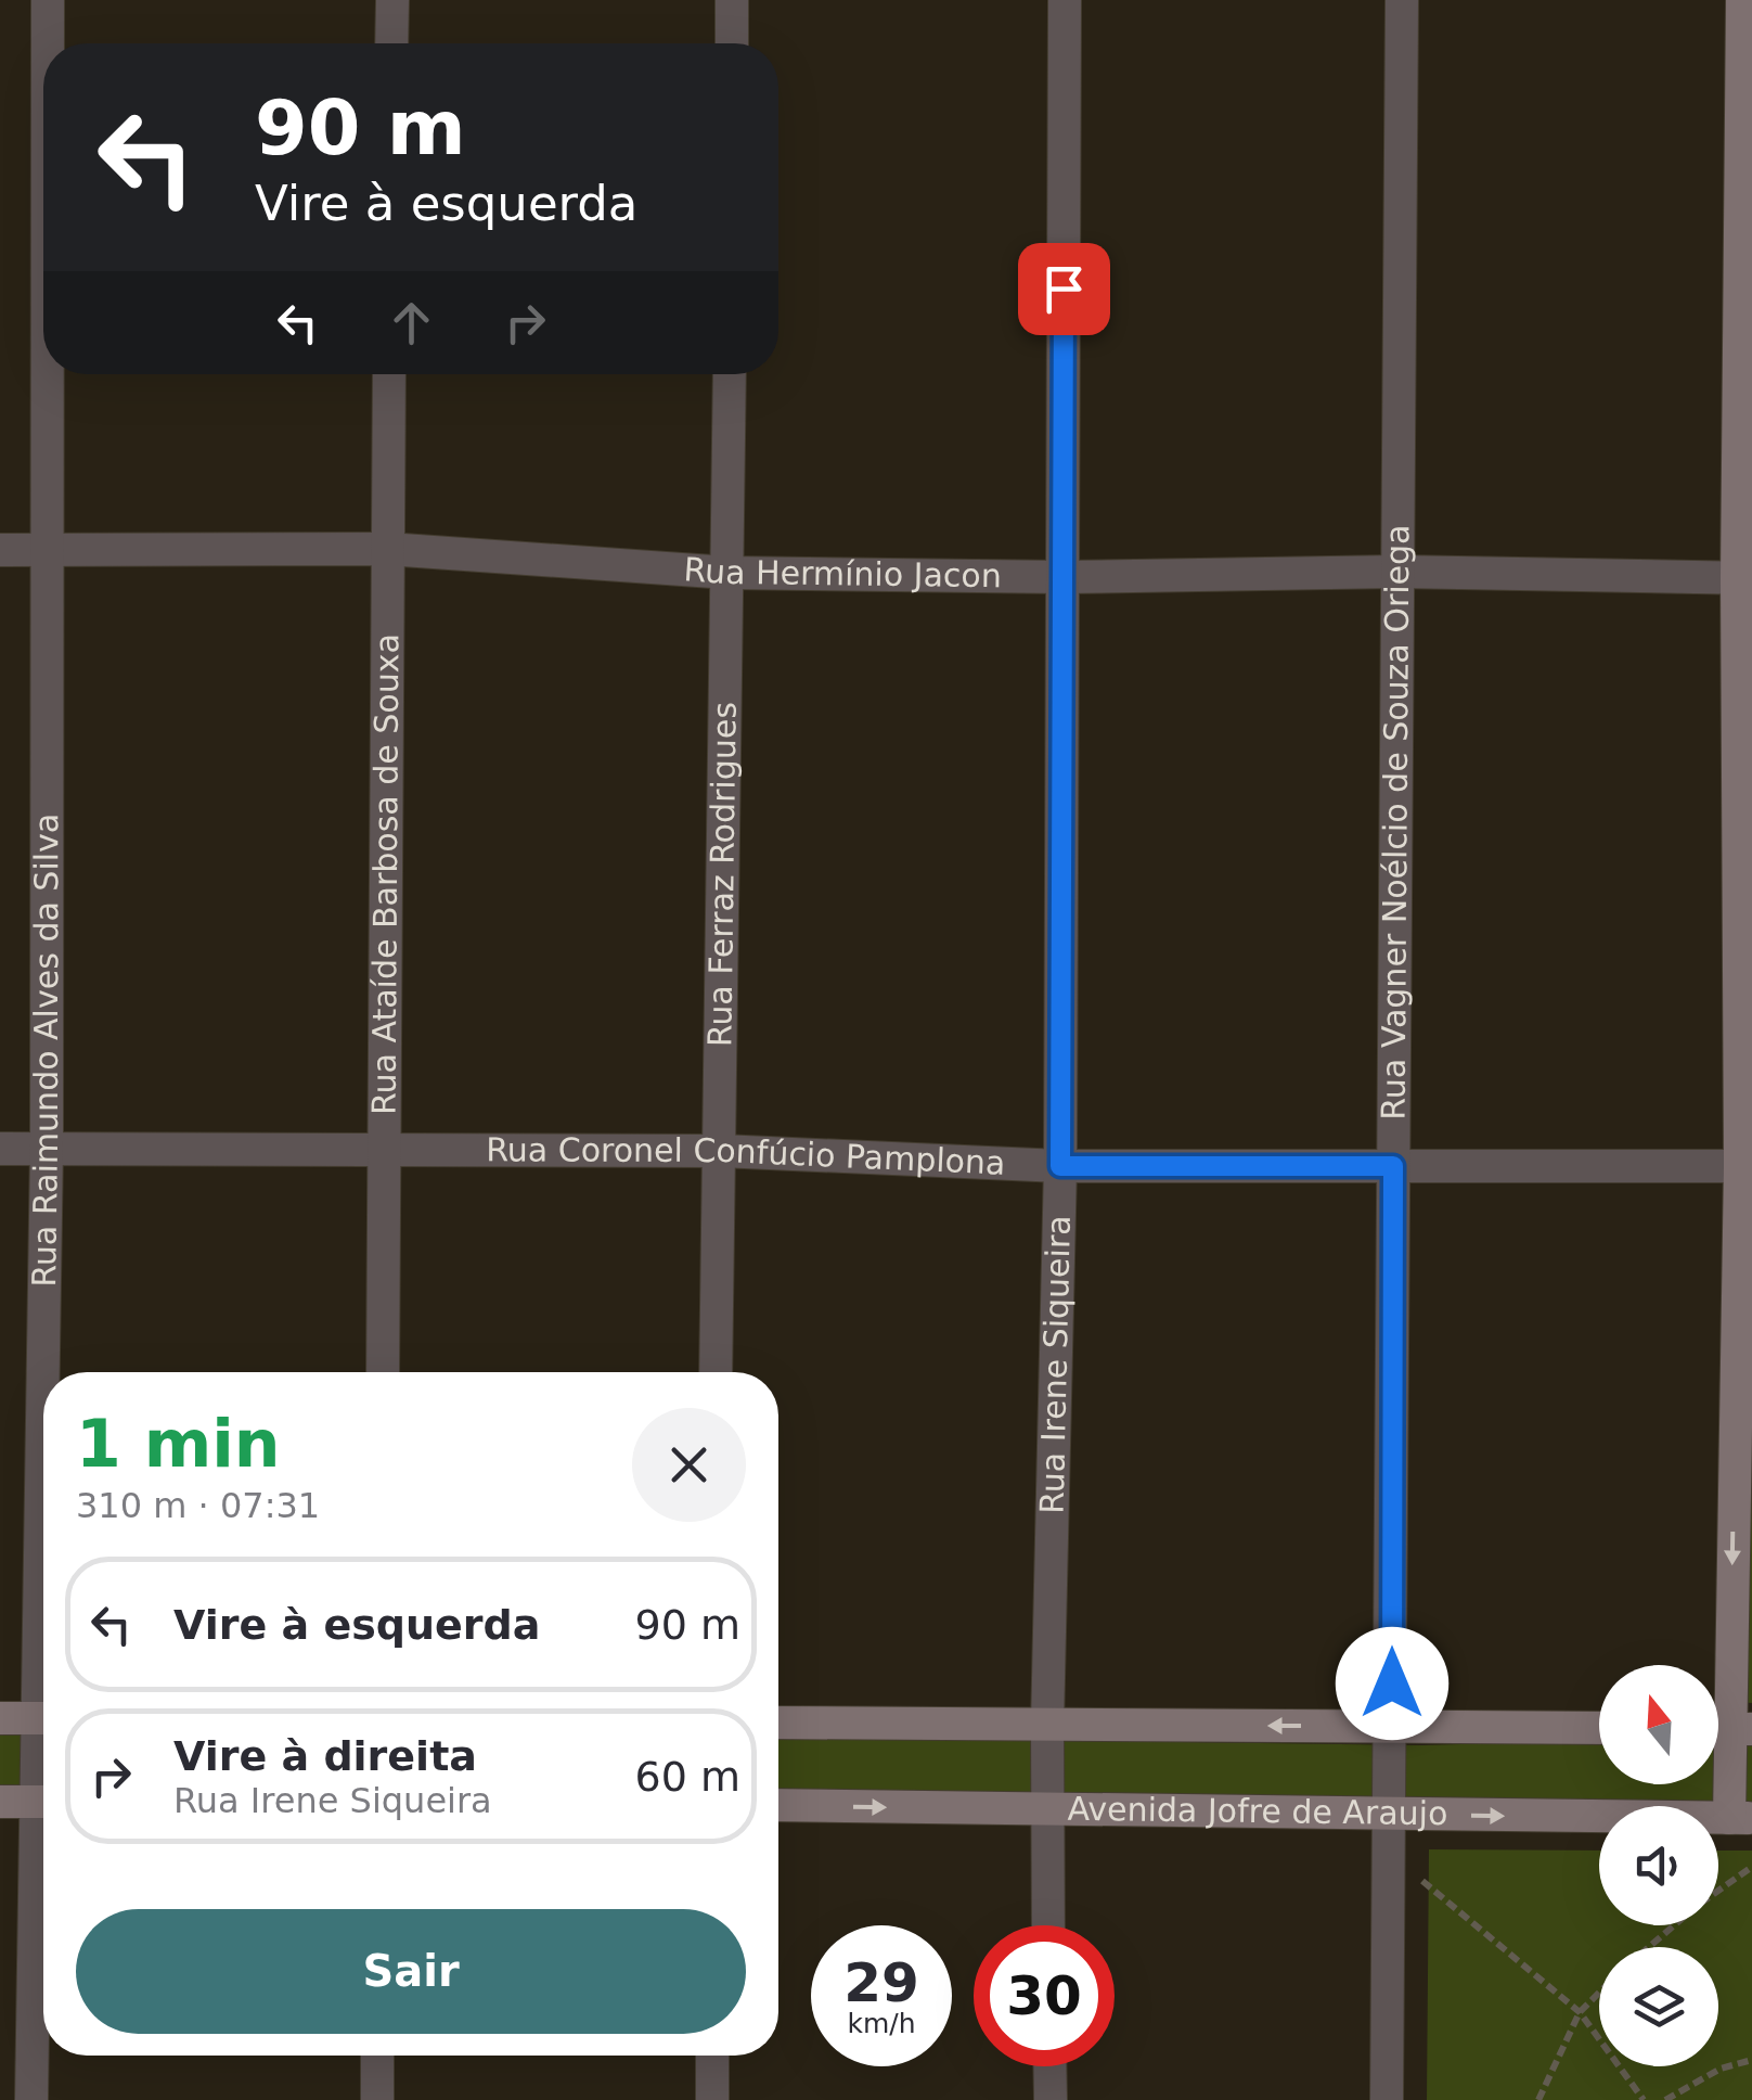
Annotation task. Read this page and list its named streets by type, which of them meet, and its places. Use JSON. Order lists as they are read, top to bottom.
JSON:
{
  "streets": {
    "main road": ["Avenida Jofre de Araujo"],
    "street": [
      "Rua Hermínio Jacon",
      "Rua Vagner Noélcio de Souza Oriega",
      "Rua Ataíde Barbosa de Souxa",
      "Rua Ferraz Rodrigues",
      "Rua Raimundo Alves da Silva",
      "Rua Coronel Confúcio Pamplona",
      "Rua Irene Siqueira"
    ]
  },
  "crossings": [
    ["Rua Hermínio Jacon", "Rua Vagner Noélcio de Souza Oriega"],
    ["Rua Hermínio Jacon", "Rua Ataíde Barbosa de Souxa"],
    ["Rua Hermínio Jacon", "Rua Ferraz Rodrigues"],
    ["Rua Hermínio Jacon", "Rua Raimundo Alves da Silva"],
    ["Rua Hermínio Jacon", "Rua Irene Siqueira"],
    ["Rua Vagner Noélcio de Souza Oriega", "Rua Coronel Confúcio Pamplona"],
    ["Rua Vagner Noélcio de Souza Oriega", "Avenida Jofre de Araujo"],
    ["Rua Ataíde Barbosa de Souxa", "Rua Coronel Confúcio Pamplona"],
    ["Rua Ferraz Rodrigues", "Rua Coronel Confúcio Pamplona"],
    ["Rua Raimundo Alves da Silva", "Rua Coronel Confúcio Pamplona"],
    ["Rua Coronel Confúcio Pamplona", "Rua Irene Siqueira"],
    ["Rua Irene Siqueira", "Avenida Jofre de Araujo"]
  ],
  "north": "top",
  "page": {
    "turn": ["90 m", "Vire à esquerda"],
    "heading": ["1 min", "310 m · 07:31"],
    "list": [
      {
        "name": "Vire à esquerda",
        "value": "90 m"
      },
      {
        "name": "Vire à direita",
        "note": "Rua Irene Siqueira",
        "value": "60 m"
      }
    ],
    "buttons": "Sair",
    "speed": "29 km/h",
    "limit": "30"
  }
}
